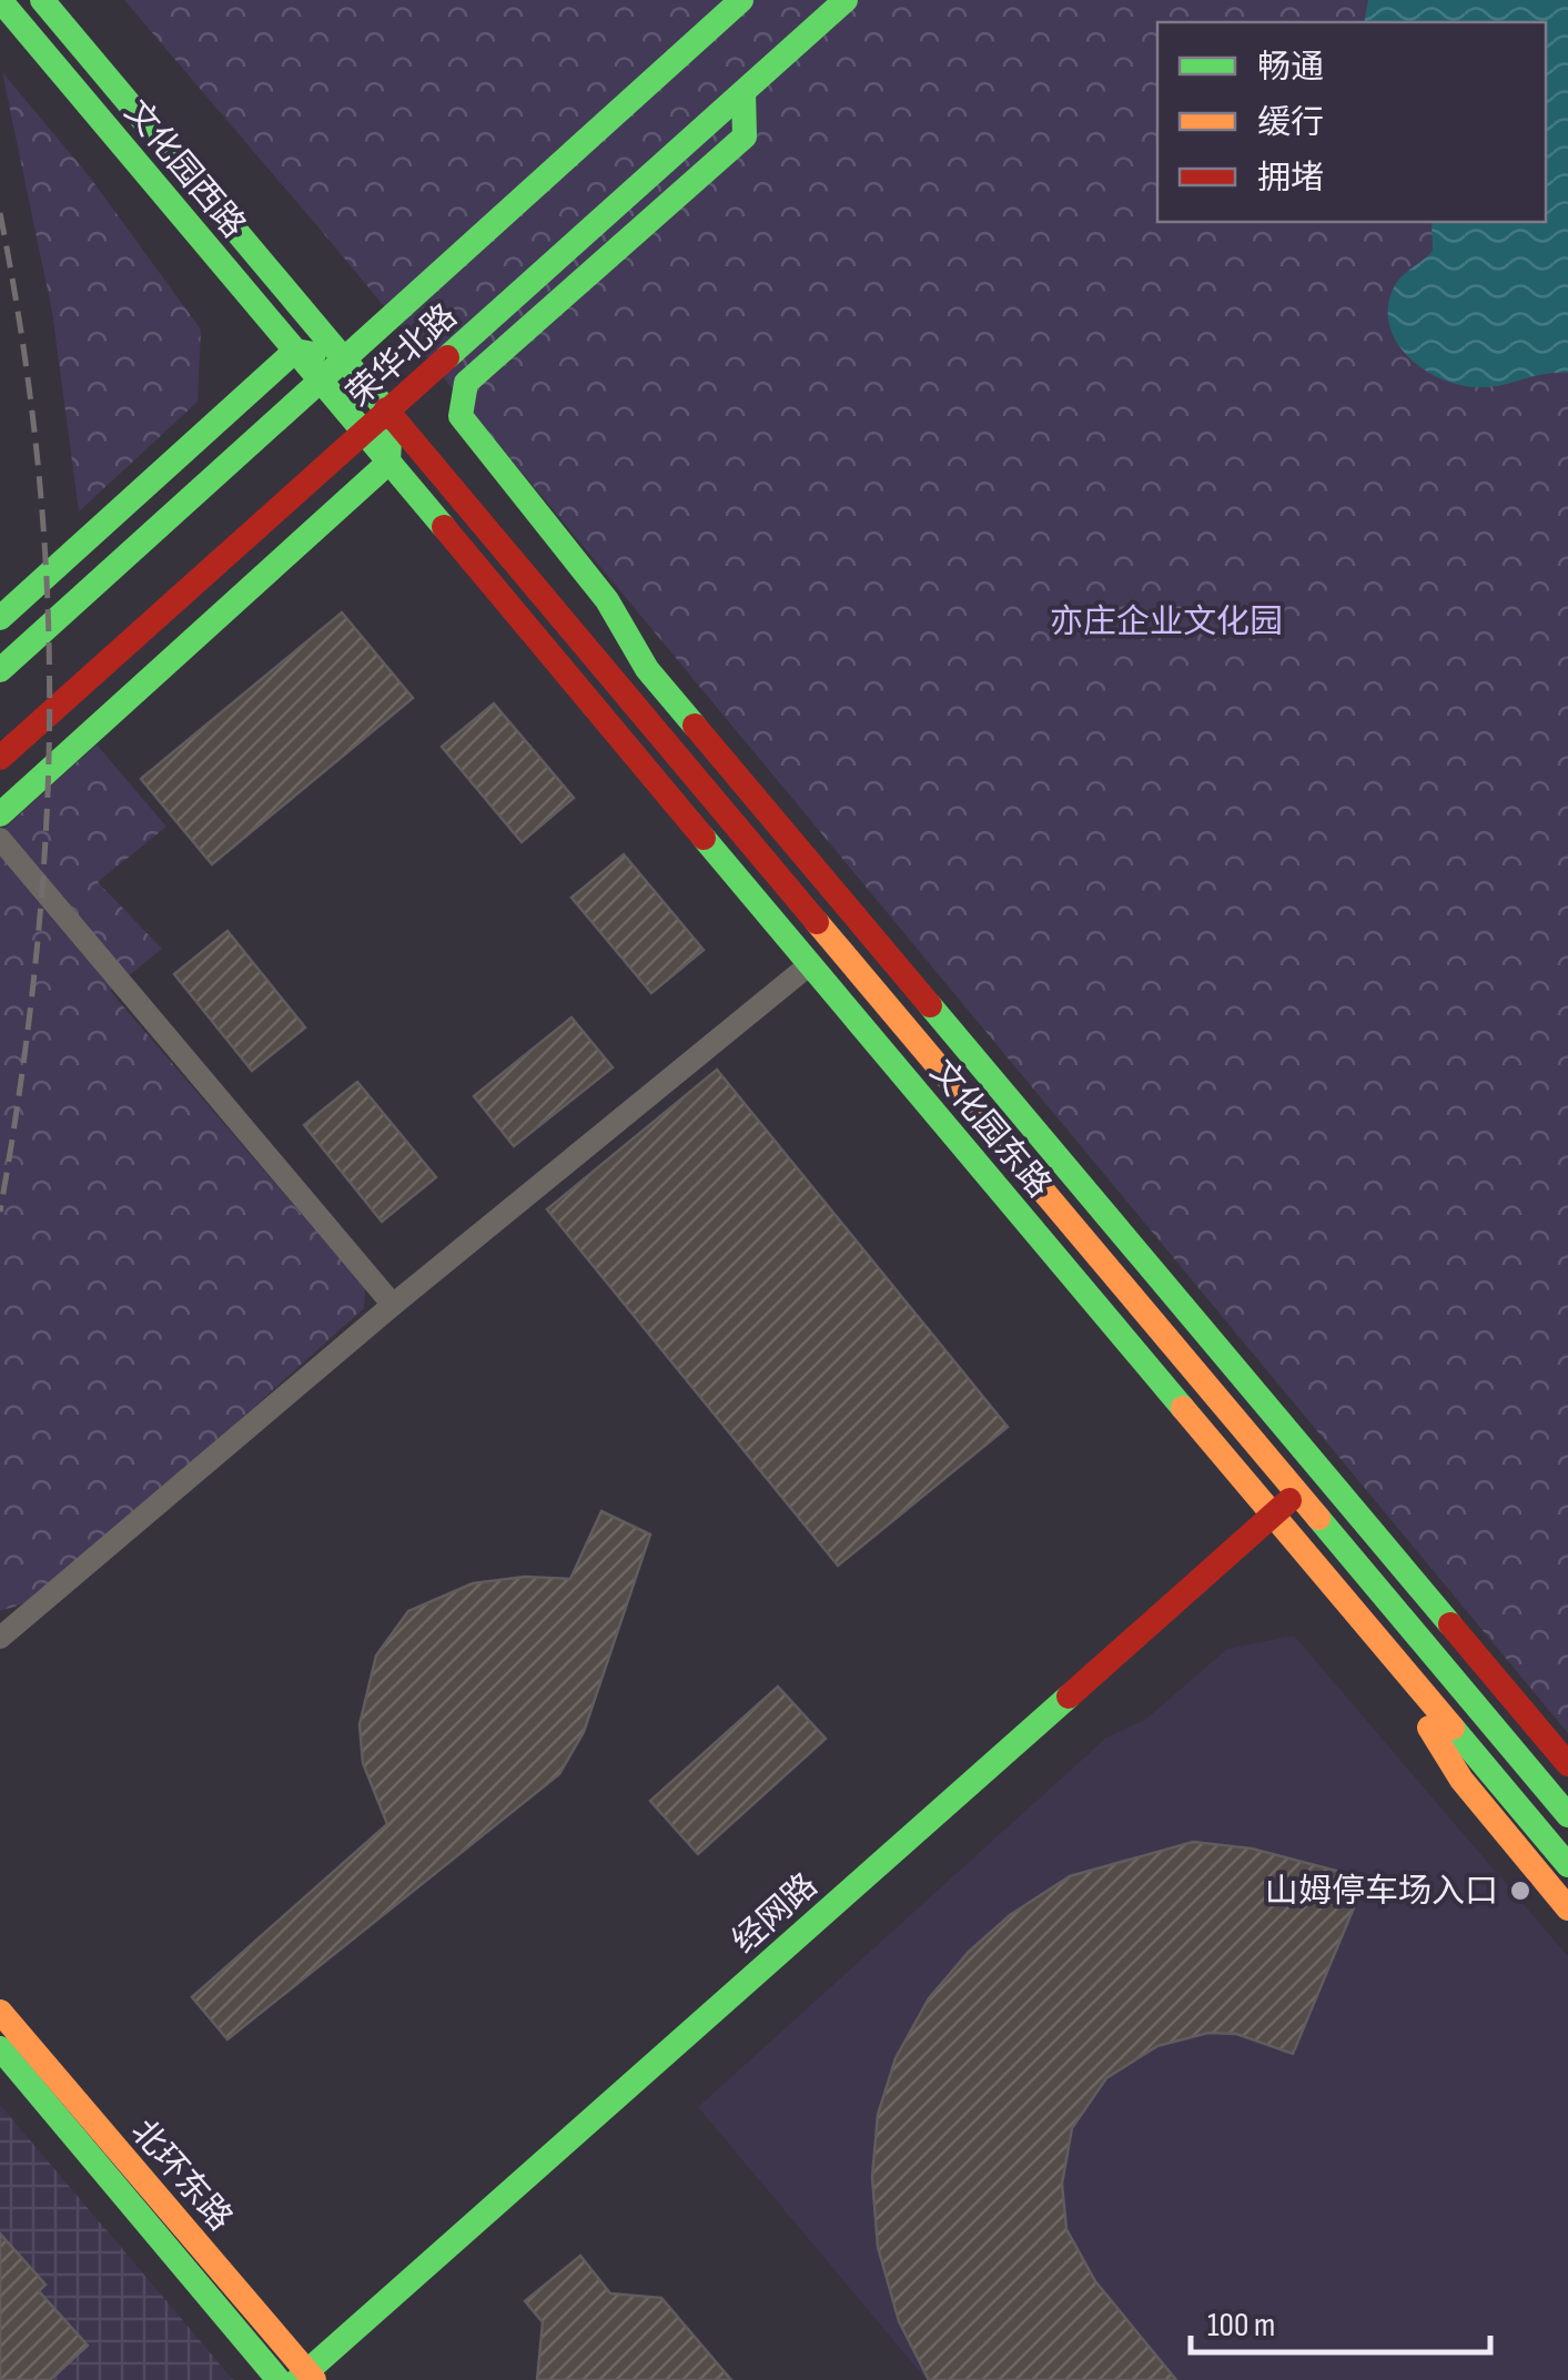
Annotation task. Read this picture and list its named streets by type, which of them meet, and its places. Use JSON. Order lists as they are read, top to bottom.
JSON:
{
  "streets": {
    "main road": [
      "文化园西路",
      "荣华北路",
      "文化园东路",
      "经网路",
      "北环东路"
    ]
  },
  "crossings": [
    ["文化园西路", "荣华北路"],
    ["文化园西路", "文化园东路"],
    ["荣华北路", "文化园东路"],
    ["文化园东路", "经网路"],
    ["经网路", "北环东路"]
  ],
  "parks": ["亦庄企业文化园"],
  "places": ["山姆停车场入口"],
  "legend": ["畅通", "缓行", "拥堵"],
  "scale_bar": "100 m"
}
